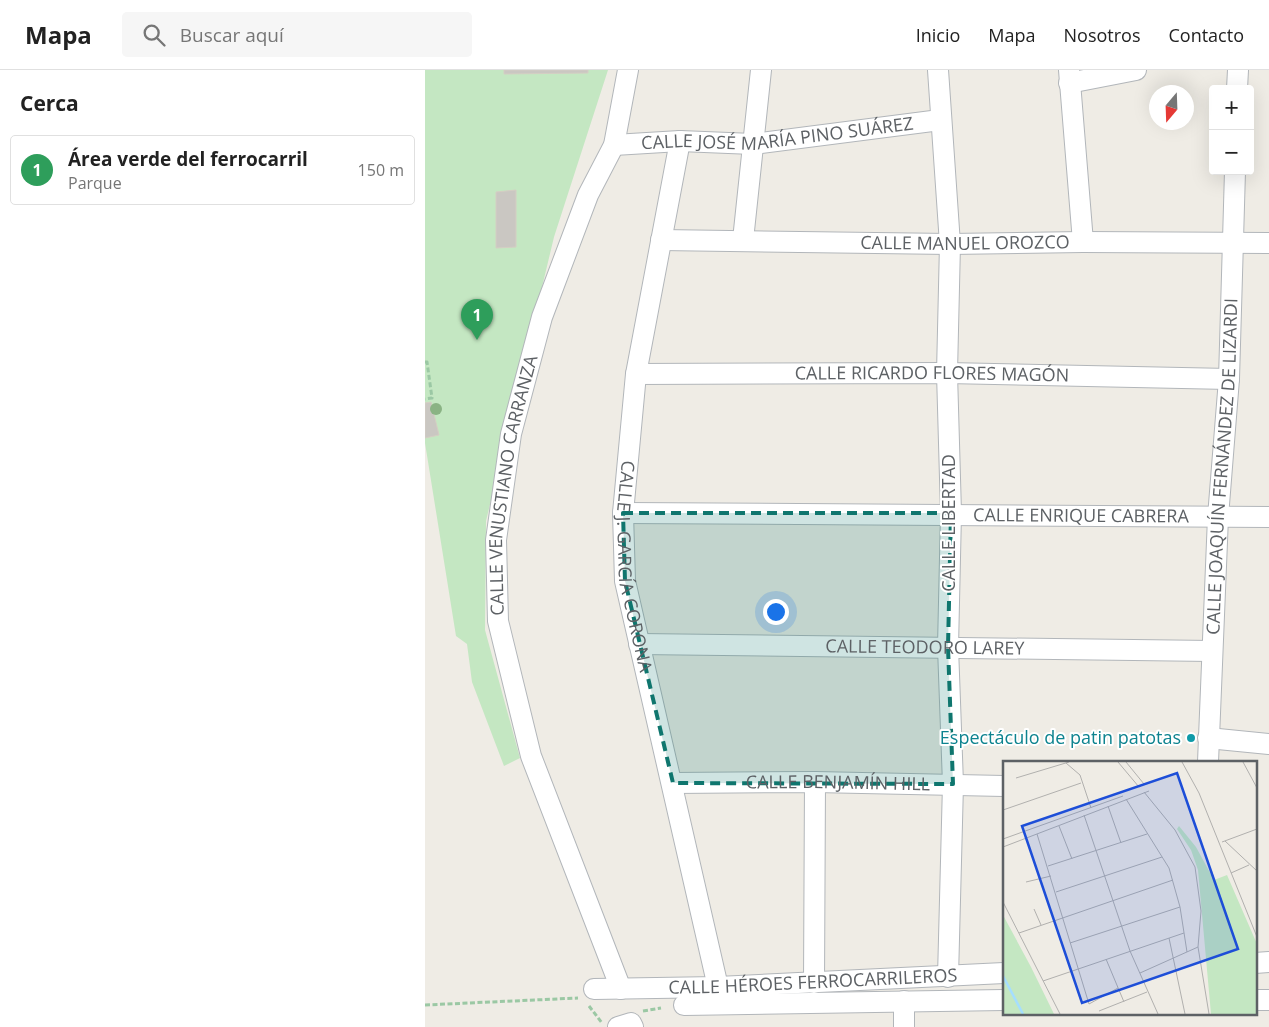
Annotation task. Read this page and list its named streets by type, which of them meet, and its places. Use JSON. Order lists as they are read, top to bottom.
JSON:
{
  "streets": {
    "street": [
      "CALLE JOSÉ MARÍA PINO SUÁREZ",
      "CALLE MANUEL OROZCO",
      "CALLE RICARDO FLORES MAGÓN",
      "CALLE JOAQUÍN FERNÁNDEZ DE LIZARDI",
      "CALLE VENUSTIANO CARRANZA",
      "CALLE ENRIQUE CABRERA",
      "CALLE LIBERTAD",
      "CALLE J. GARCÍA CORONA",
      "CALLE TEODORO LAREY",
      "CALLE BENJAMÍN HILL",
      "CALLE HÉROES FERROCARRILEROS"
    ]
  },
  "crossings": [
    ["CALLE JOSÉ MARÍA PINO SUÁREZ", "CALLE VENUSTIANO CARRANZA"],
    ["CALLE JOSÉ MARÍA PINO SUÁREZ", "CALLE LIBERTAD"],
    ["CALLE JOSÉ MARÍA PINO SUÁREZ", "CALLE J. GARCÍA CORONA"],
    ["CALLE MANUEL OROZCO", "CALLE JOAQUÍN FERNÁNDEZ DE LIZARDI"],
    ["CALLE MANUEL OROZCO", "CALLE LIBERTAD"],
    ["CALLE MANUEL OROZCO", "CALLE J. GARCÍA CORONA"],
    ["CALLE RICARDO FLORES MAGÓN", "CALLE JOAQUÍN FERNÁNDEZ DE LIZARDI"],
    ["CALLE RICARDO FLORES MAGÓN", "CALLE LIBERTAD"],
    ["CALLE RICARDO FLORES MAGÓN", "CALLE J. GARCÍA CORONA"],
    ["CALLE JOAQUÍN FERNÁNDEZ DE LIZARDI", "CALLE ENRIQUE CABRERA"],
    ["CALLE JOAQUÍN FERNÁNDEZ DE LIZARDI", "CALLE TEODORO LAREY"],
    ["CALLE VENUSTIANO CARRANZA", "CALLE HÉROES FERROCARRILEROS"],
    ["CALLE ENRIQUE CABRERA", "CALLE LIBERTAD"],
    ["CALLE ENRIQUE CABRERA", "CALLE J. GARCÍA CORONA"],
    ["CALLE LIBERTAD", "CALLE TEODORO LAREY"],
    ["CALLE LIBERTAD", "CALLE BENJAMÍN HILL"],
    ["CALLE LIBERTAD", "CALLE HÉROES FERROCARRILEROS"],
    ["CALLE J. GARCÍA CORONA", "CALLE TEODORO LAREY"],
    ["CALLE J. GARCÍA CORONA", "CALLE BENJAMÍN HILL"],
    ["CALLE J. GARCÍA CORONA", "CALLE HÉROES FERROCARRILEROS"]
  ],
  "places": ["Espectáculo de patin patotas"],
  "north": "bottom",
  "page": {
    "header": "Mapa",
    "search": "Buscar aquí",
    "nav": [
      "Inicio",
      "Mapa",
      "Nosotros",
      "Contacto"
    ],
    "heading": "Cerca",
    "map_buttons": ["+", "−"],
    "list": [
      {
        "mark": "1",
        "name": "Área verde del ferrocarril",
        "note": "Parque",
        "value": "150 m"
      }
    ],
    "pins": "1"
  }
}
